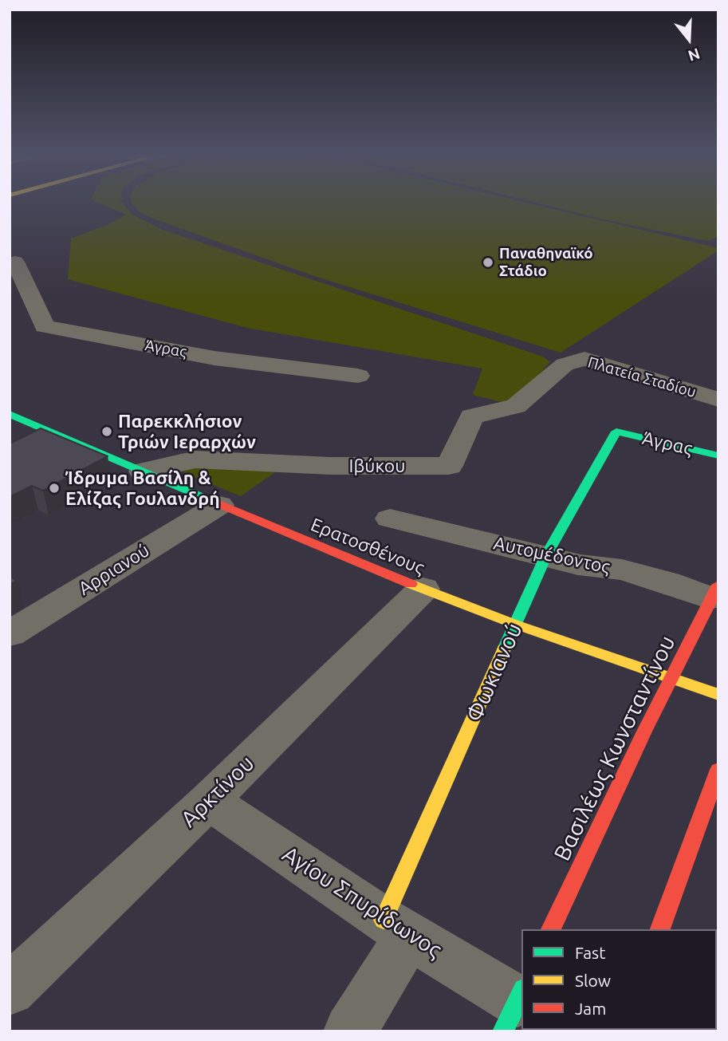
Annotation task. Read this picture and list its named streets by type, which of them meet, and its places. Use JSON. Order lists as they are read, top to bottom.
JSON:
{
  "streets": {
    "main road": [
      "Άγρας",
      "Ερατοσθένους",
      "Φωκιανού",
      "Βασιλέως Κωνσταντίνου"
    ],
    "street": [
      "Πλατεία Σταδίου",
      "Ιβύκου",
      "Αυτομέδοντος",
      "Αρριανού",
      "Αρκτίνου",
      "Αγίου Σπυρίδωνος"
    ]
  },
  "crossings": [
    ["Άγρας", "Φωκιανού"],
    ["Πλατεία Σταδίου", "Ιβύκου"],
    ["Ιβύκου", "Ερατοσθένους"],
    ["Ερατοσθένους", "Αρριανού"],
    ["Ερατοσθένους", "Φωκιανού"],
    ["Ερατοσθένους", "Βασιλέως Κωνσταντίνου"],
    ["Ερατοσθένους", "Αρκτίνου"],
    ["Αυτομέδοντος", "Φωκιανού"],
    ["Αυτομέδοντος", "Βασιλέως Κωνσταντίνου"],
    ["Φωκιανού", "Αγίου Σπυρίδωνος"],
    ["Αρκτίνου", "Αγίου Σπυρίδωνος"]
  ],
  "places": ["Παναθηναϊκό Στάδιο", "Παρεκκλήσιον Τριών Ιεραρχών", "Ίδρυμα Βασίλη & Ελίζας Γουλανδρή"],
  "legend": ["Fast", "Slow", "Jam"],
  "north": "bottom"
}
